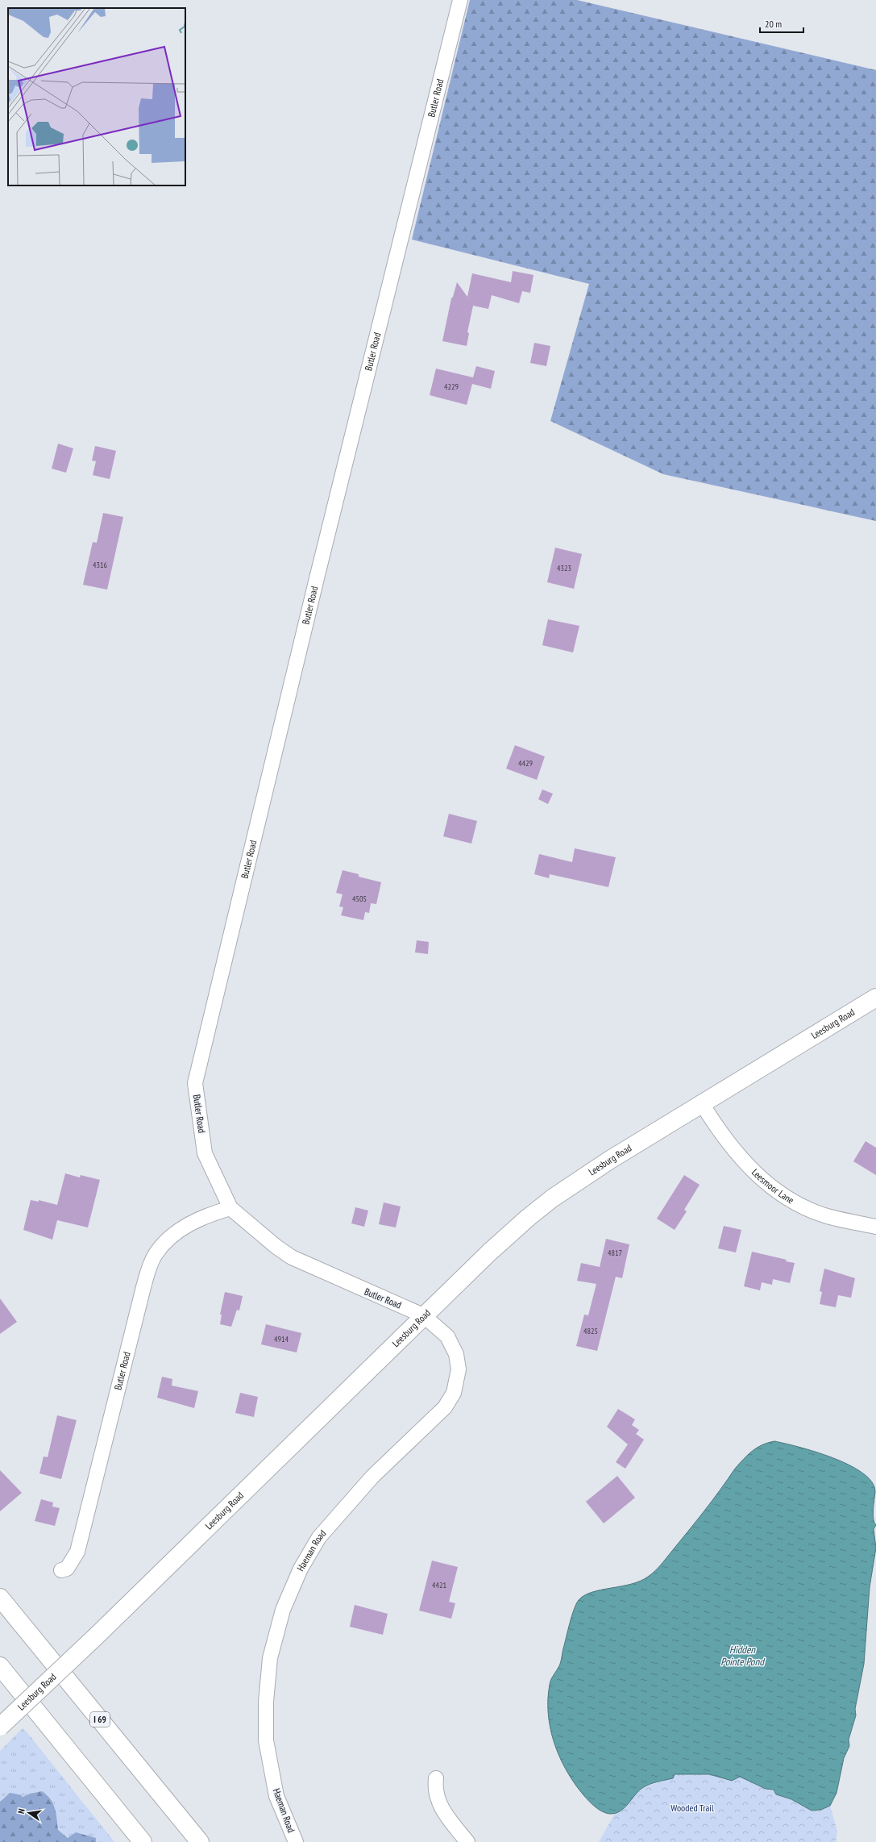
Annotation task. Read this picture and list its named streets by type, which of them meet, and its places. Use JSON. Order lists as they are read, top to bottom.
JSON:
{
  "streets": {
    "main road": ["Leesburg Road", "I 69"],
    "street": ["Butler Road", "Leesmoor Lane", "Haeman Road"]
  },
  "crossings": [
    ["Butler Road", "Leesburg Road"],
    ["Butler Road", "Haeman Road"],
    ["Leesburg Road", "Leesmoor Lane"],
    ["Leesburg Road", "Haeman Road"]
  ],
  "water": ["Hidden Pointe Pond"],
  "parks": ["Wooded Trail"],
  "house_numbers": [
    "4229",
    "4316",
    "4323",
    "4429",
    "4505",
    "4817",
    "4825",
    "4914",
    "4421"
  ],
  "scale_bar": "20 m",
  "north": "left"
}
